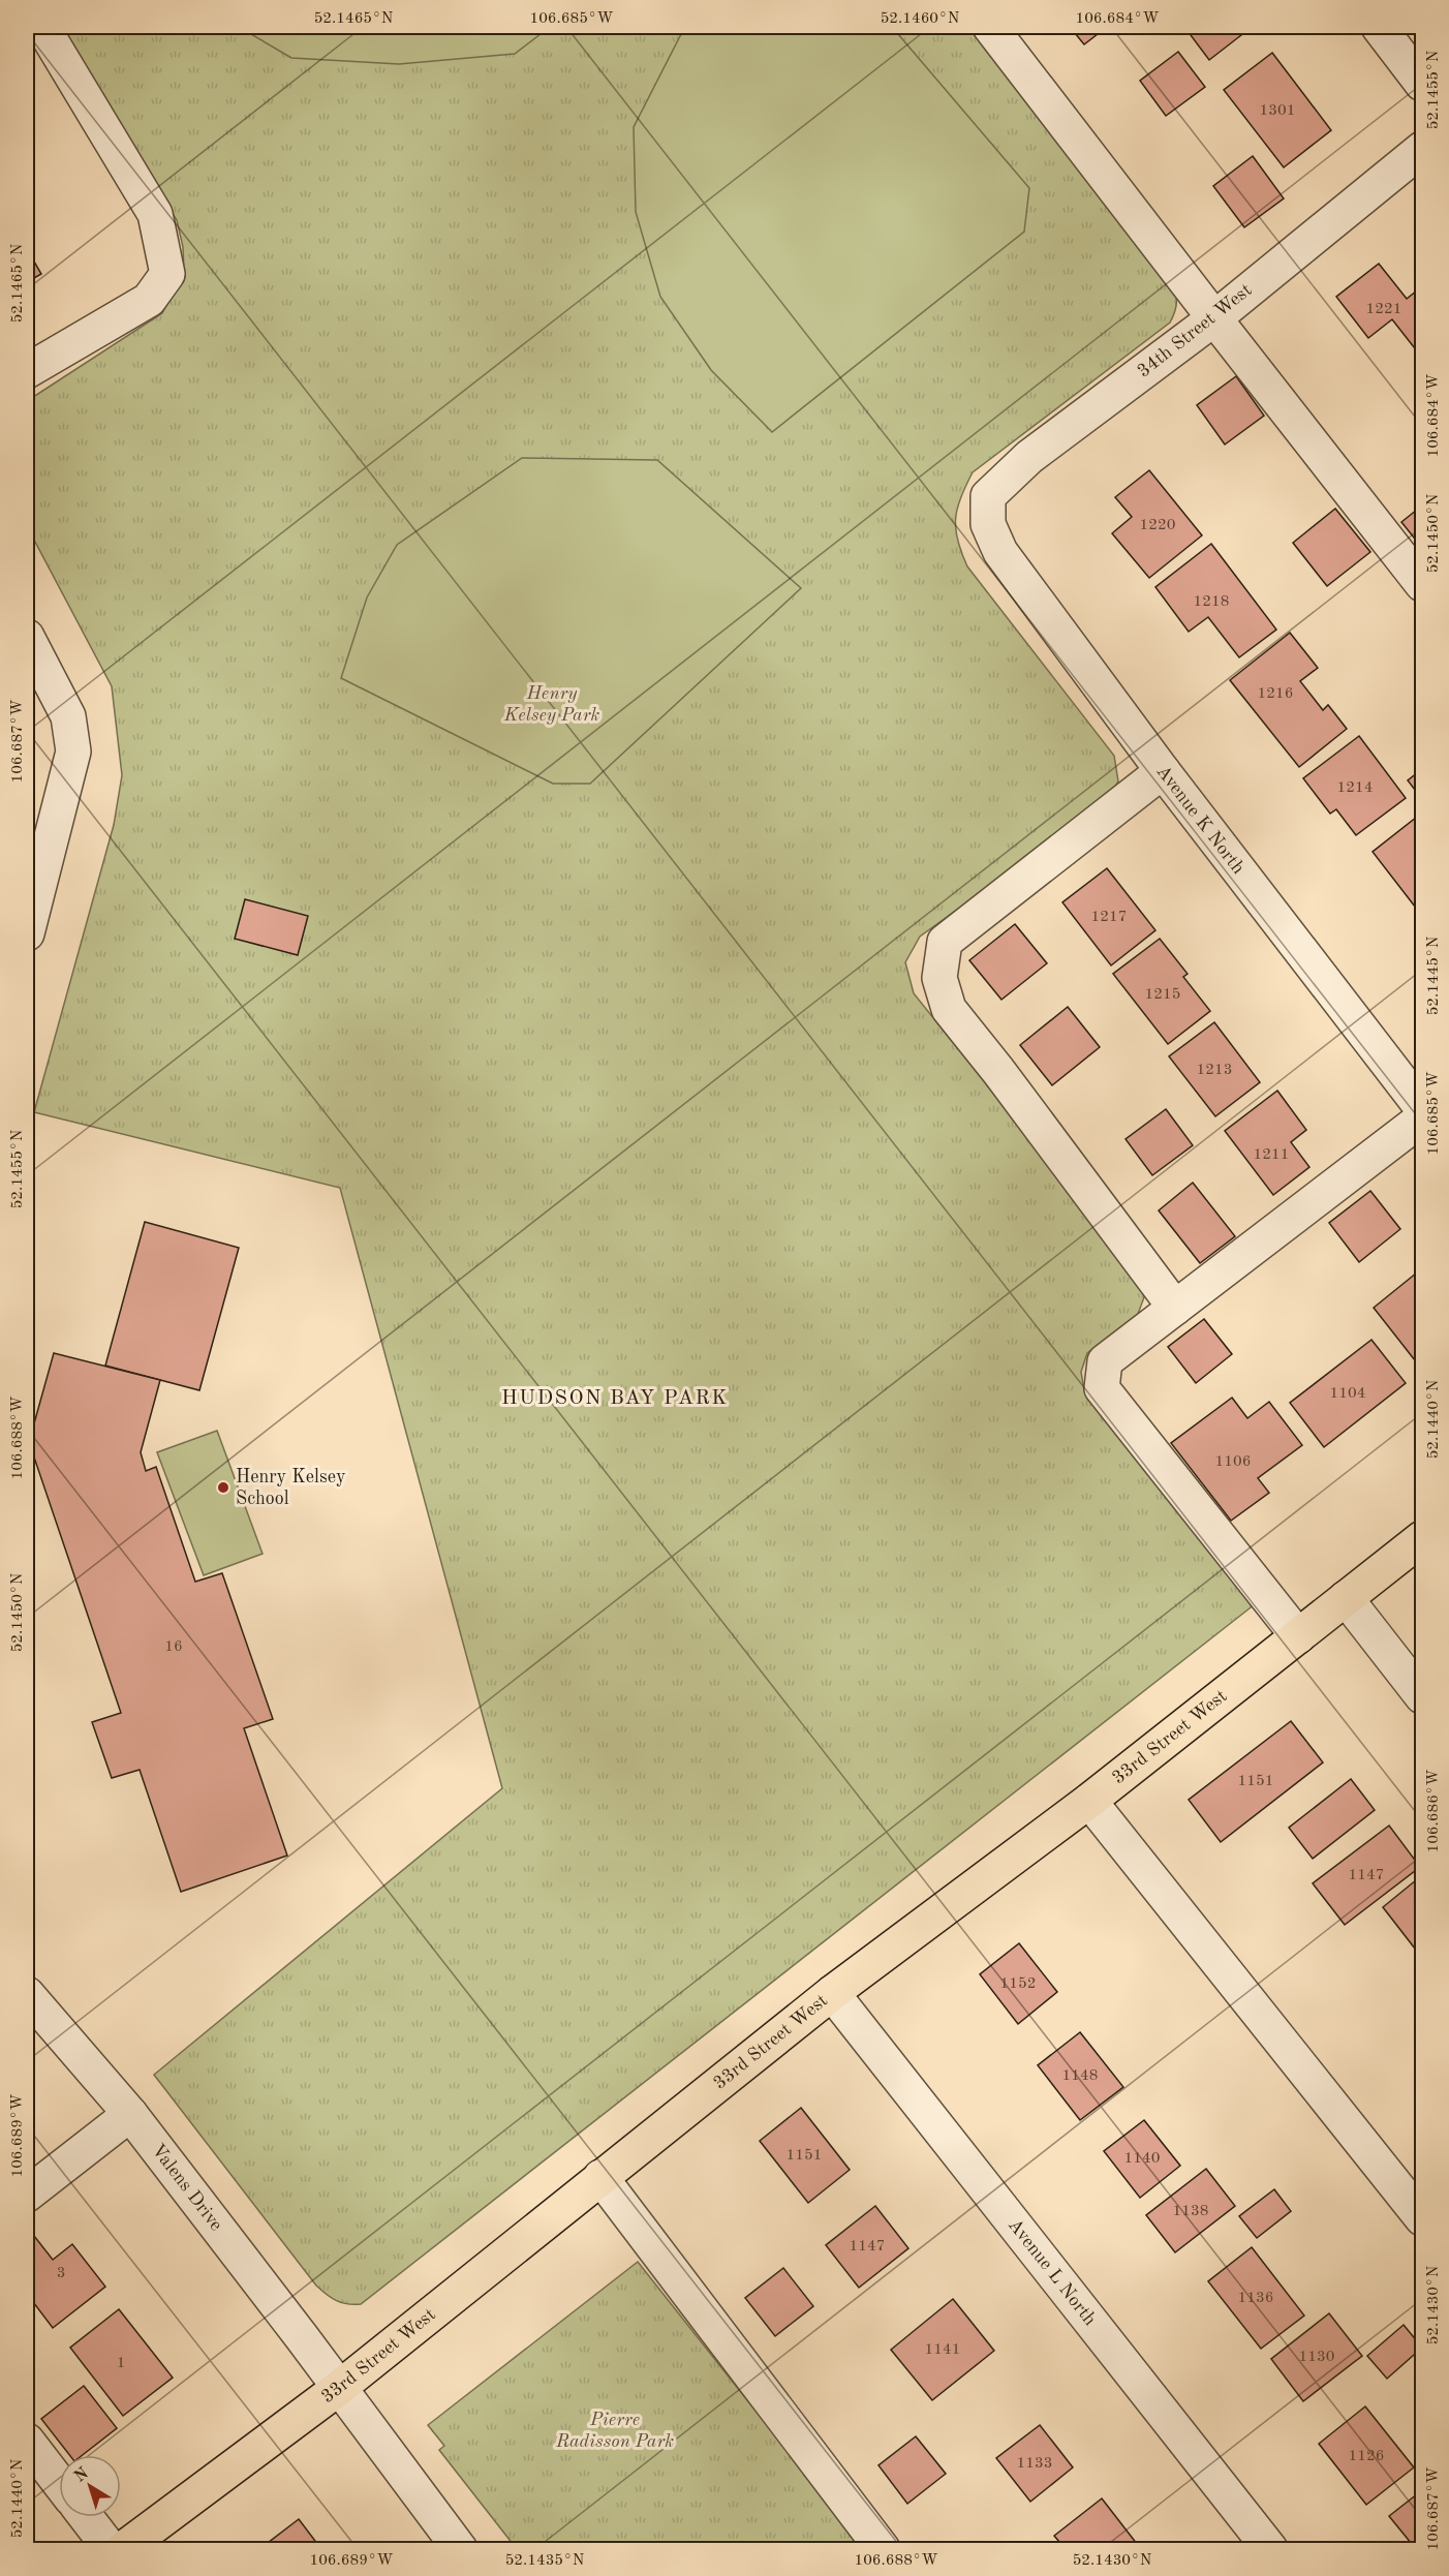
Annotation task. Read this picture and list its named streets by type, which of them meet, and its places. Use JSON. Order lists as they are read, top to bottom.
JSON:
{
  "streets": {
    "main road": ["33rd Street West"],
    "street": [
      "34th Street West",
      "Avenue K North",
      "Valens Drive",
      "Avenue L North"
    ]
  },
  "crossings": [
    ["34th Street West", "Avenue K North"],
    ["33rd Street West", "Valens Drive"],
    ["33rd Street West", "Avenue L North"]
  ],
  "districts": ["HUDSON BAY PARK"],
  "parks": ["Henry Kelsey Park", "Pierre Radisson Park"],
  "places": ["Henry Kelsey School"],
  "house_numbers": [
    "1301",
    "1221",
    "1220",
    "1218",
    "1216",
    "1214",
    "1217",
    "1215",
    "1213",
    "1211",
    "1104",
    "1106",
    "16",
    "1151",
    "1147",
    "1152",
    "1148",
    "1151",
    "1140",
    "1138",
    "1147",
    "3",
    "1136",
    "1141",
    "1130",
    "1",
    "1126",
    "1133"
  ],
  "north": "top left",
  "coordinates": [
    "52.1465°N",
    "106.685°W",
    "52.1460°N",
    "106.684°W",
    "52.1455°N",
    "52.1450°N",
    "106.687°W",
    "52.1445°N",
    "52.1440°N",
    "106.688°W",
    "106.686°W",
    "106.689°W",
    "52.1430°N",
    "52.1435°N"
  ]
}
